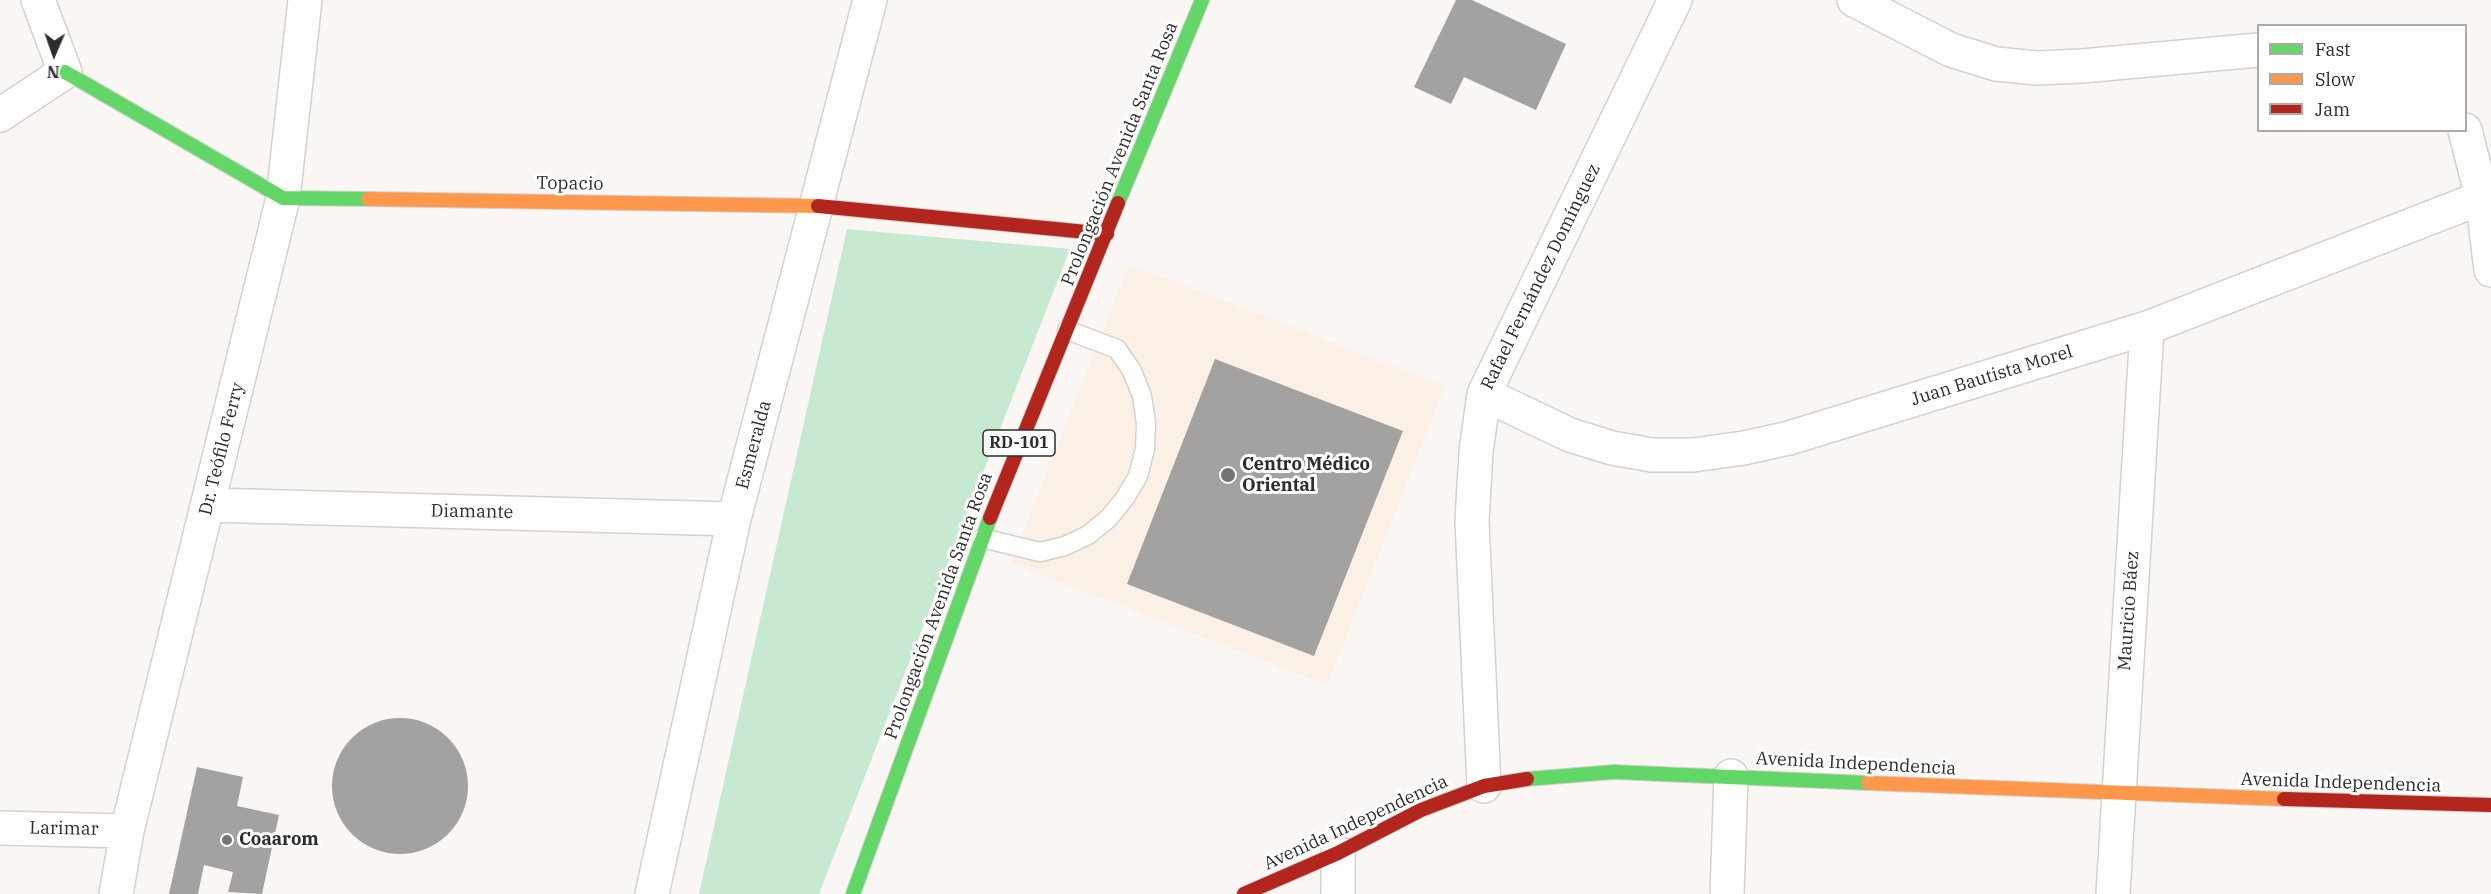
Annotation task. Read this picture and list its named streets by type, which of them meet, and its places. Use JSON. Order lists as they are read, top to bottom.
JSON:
{
  "streets": {
    "street": [
      "Prolongación Avenida Santa Rosa",
      "Topacio",
      "Rafael Fernández Domínguez",
      "Juan Bautista Morel",
      "RD-101",
      "Esmeralda",
      "Dr. Teófilo Ferry",
      "Diamante",
      "Mauricio Báez",
      "Avenida Independencia",
      "Larimar"
    ]
  },
  "crossings": [
    ["Prolongación Avenida Santa Rosa", "Topacio"],
    ["Topacio", "Esmeralda"],
    ["Topacio", "Dr. Teófilo Ferry"],
    ["Rafael Fernández Domínguez", "Juan Bautista Morel"],
    ["Rafael Fernández Domínguez", "Avenida Independencia"],
    ["Juan Bautista Morel", "Mauricio Báez"],
    ["Esmeralda", "Diamante"],
    ["Dr. Teófilo Ferry", "Diamante"],
    ["Dr. Teófilo Ferry", "Larimar"],
    ["Mauricio Báez", "Avenida Independencia"]
  ],
  "places": ["Centro Médico Oriental", "Coaarom"],
  "legend": ["Fast", "Slow", "Jam"],
  "north": "bottom"
}
